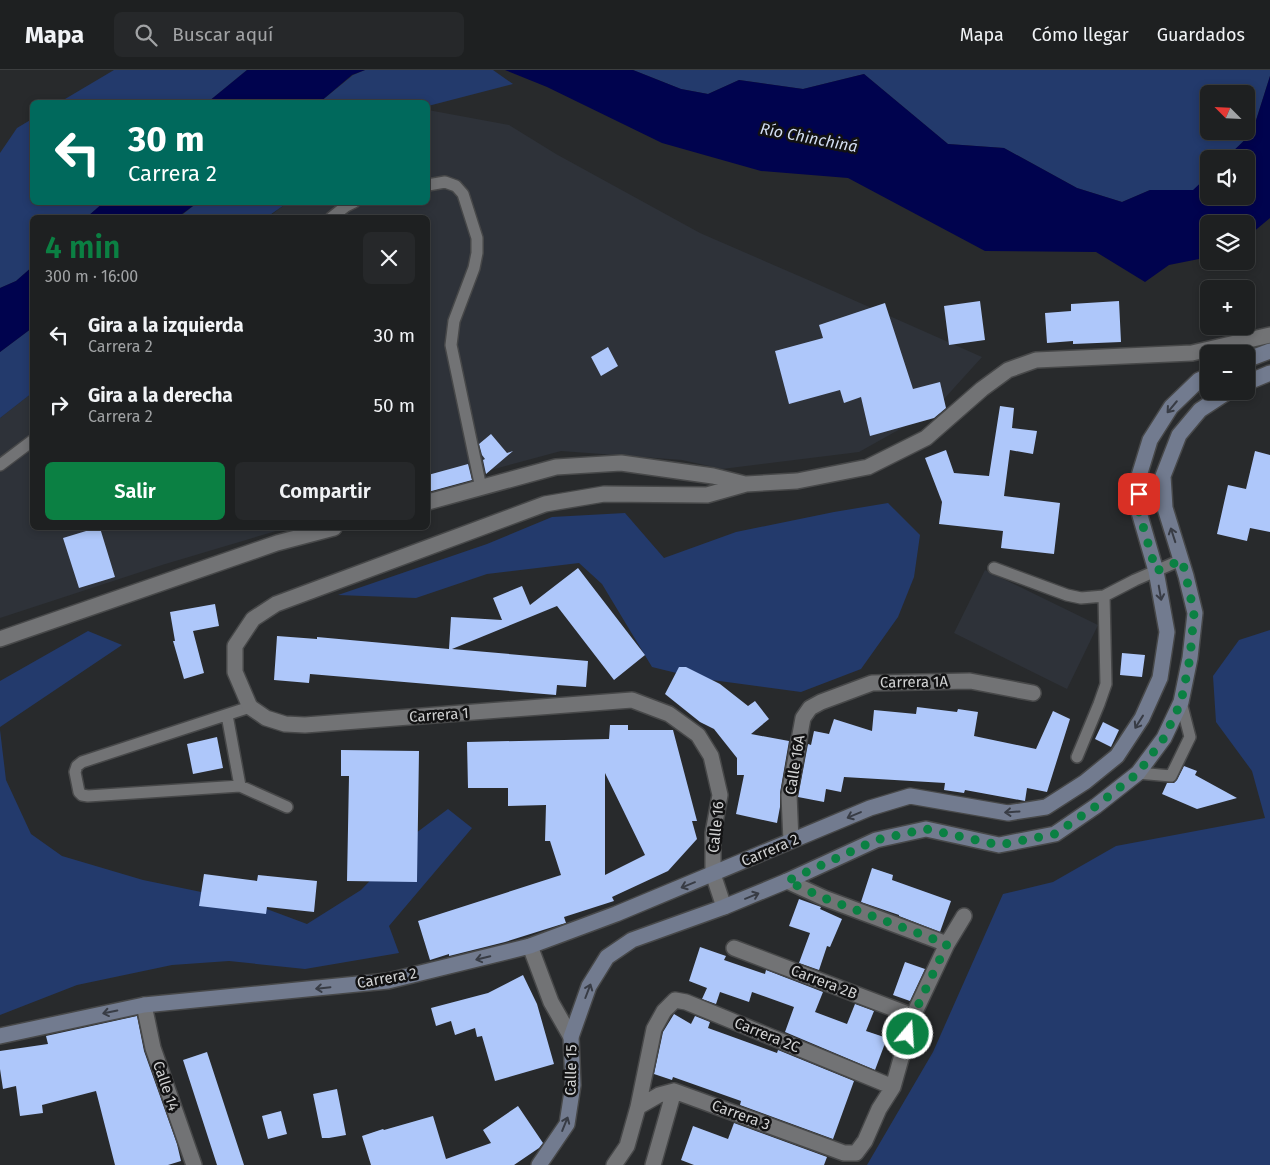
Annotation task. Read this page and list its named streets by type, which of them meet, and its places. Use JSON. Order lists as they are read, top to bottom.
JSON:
{
  "streets": {
    "main road": ["Carrera 2", "Calle 15"],
    "street": [
      "Carrera 1A",
      "Carrera 1",
      "Calle 16A",
      "Calle 16",
      "Carrera 2B",
      "Carrera 2C",
      "Calle 14",
      "Carrera 3"
    ]
  },
  "crossings": [
    ["Carrera 1A", "Calle 16A"],
    ["Carrera 1", "Calle 16"],
    ["Calle 16A", "Carrera 2"],
    ["Calle 16", "Carrera 2"],
    ["Carrera 2", "Calle 15"],
    ["Carrera 2", "Calle 14"],
    ["Carrera 2C", "Carrera 3"]
  ],
  "water": ["Río Chinchiná"],
  "north": "top left",
  "page": {
    "header": "Mapa",
    "search": "Buscar aquí",
    "nav": ["Mapa", "Cómo llegar", "Guardados"],
    "map_buttons": ["+", "−"],
    "turn": ["30 m", "Carrera 2"],
    "heading": ["4 min", "300 m · 16:00"],
    "list": [
      {
        "name": "Gira a la izquierda",
        "note": "Carrera 2",
        "value": "30 m"
      },
      {
        "name": "Gira a la derecha",
        "note": "Carrera 2",
        "value": "50 m"
      }
    ],
    "buttons": ["Salir", "Compartir"]
  }
}
